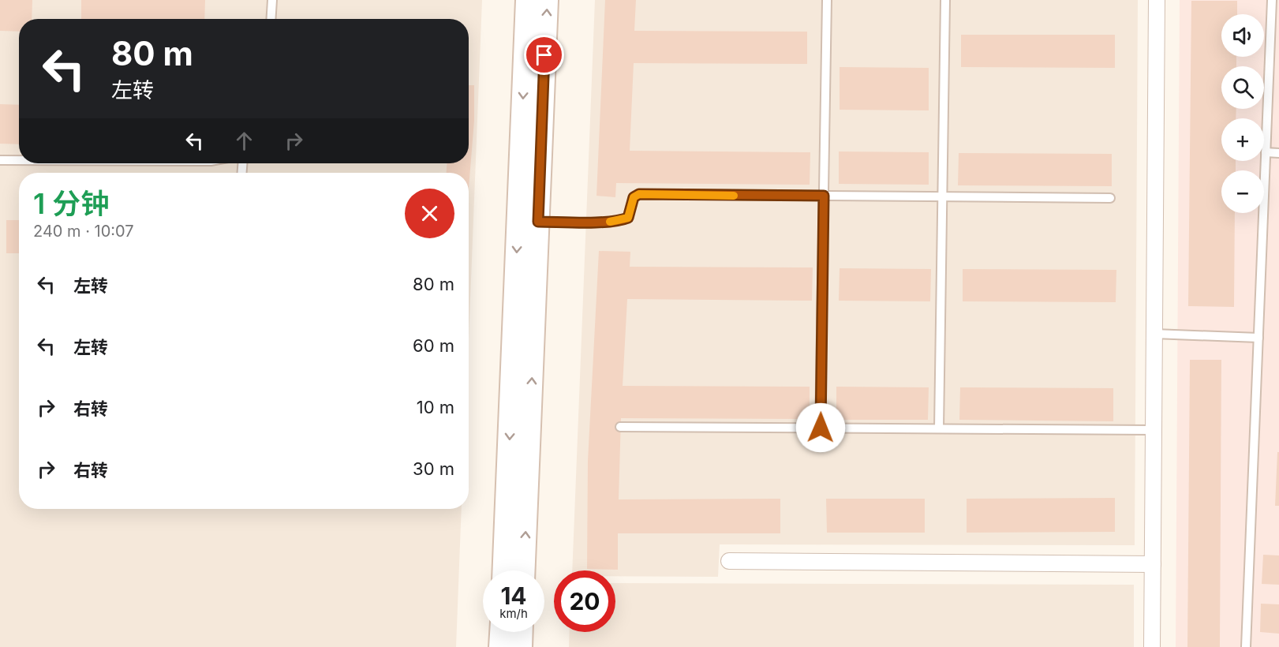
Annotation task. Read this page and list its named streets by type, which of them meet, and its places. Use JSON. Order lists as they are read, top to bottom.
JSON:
{
  "page": {
    "map_buttons": ["+", "−"],
    "turn": ["80 m", "左转"],
    "heading": ["1 分钟", "240 m · 10:07"],
    "list": [
      {
        "name": "左转",
        "value": "80 m"
      },
      {
        "name": "左转",
        "value": "60 m"
      },
      {
        "name": "右转",
        "value": "10 m"
      },
      {
        "name": "右转",
        "value": "30 m"
      }
    ],
    "speed": "14 km/h",
    "limit": "20"
  }
}
